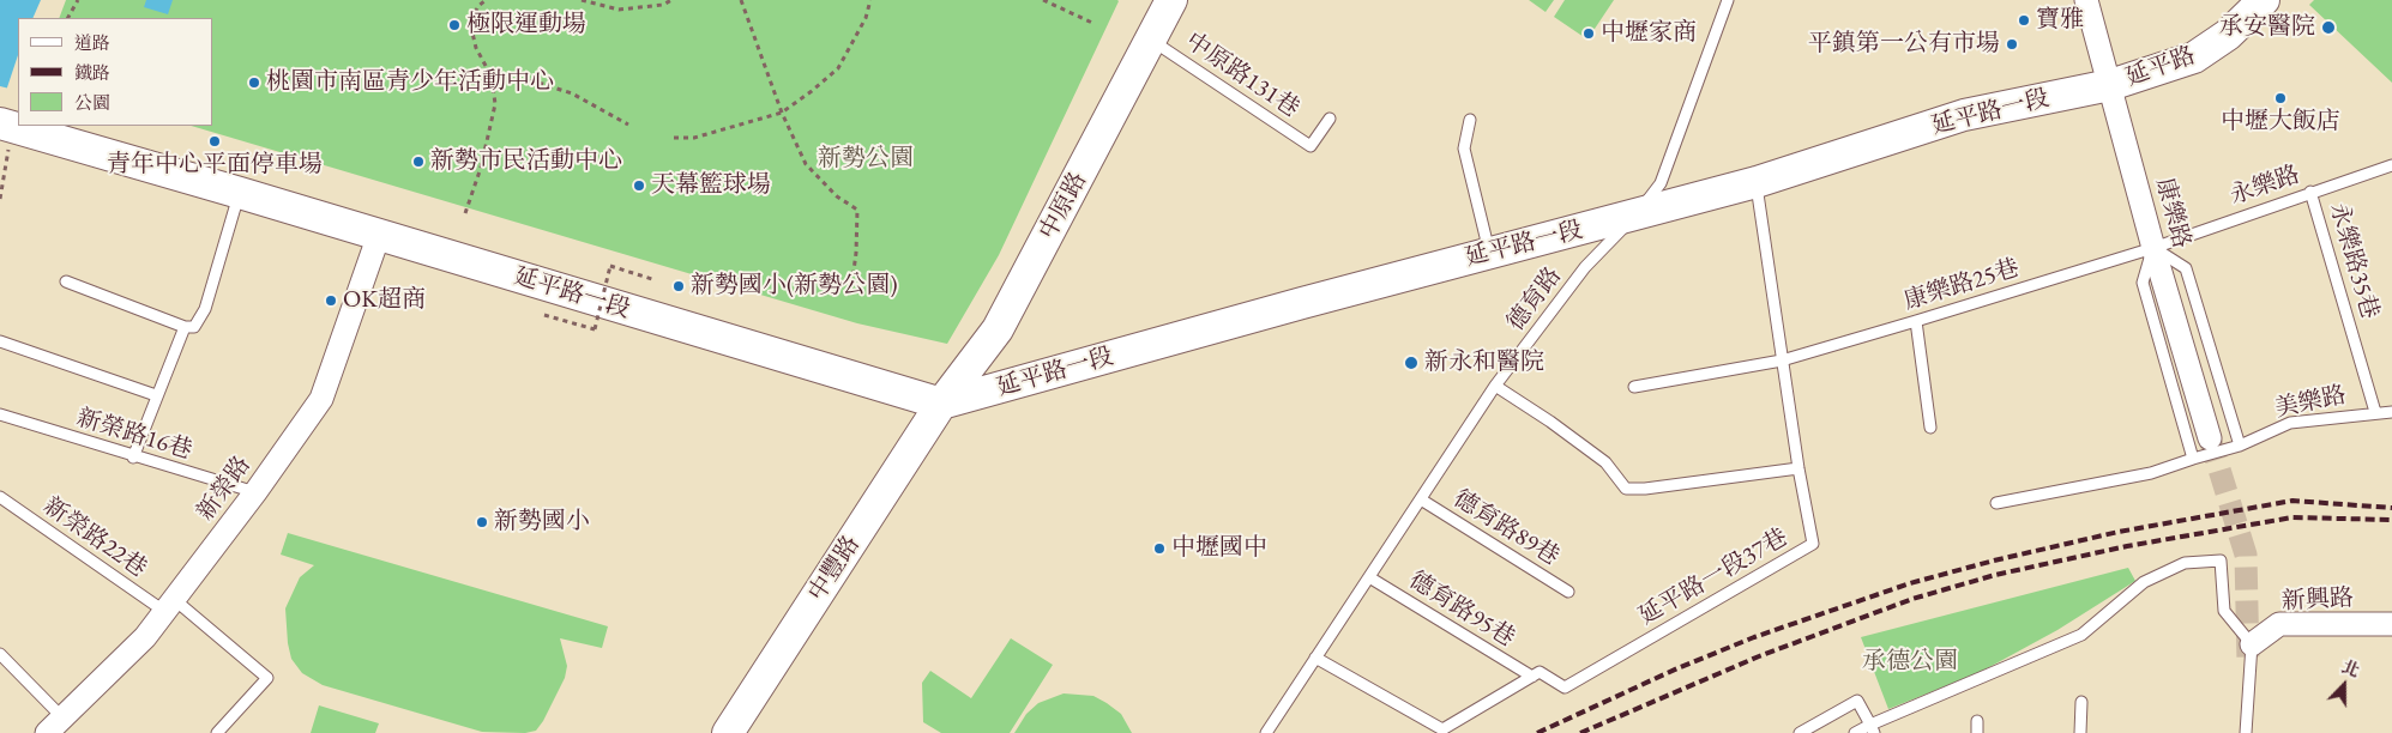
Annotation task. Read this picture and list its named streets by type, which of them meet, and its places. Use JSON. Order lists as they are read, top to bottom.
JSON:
{
  "streets": {
    "main road": [
      "延平路",
      "延平路一段",
      "中原路",
      "中豐路"
    ],
    "street": ["康樂路", "新榮路", "新興路"],
    "lane": [
      "中原路131巷",
      "永樂路",
      "永樂路35巷",
      "康樂路25巷",
      "德育路",
      "美樂路",
      "新榮路16巷",
      "德育路89巷",
      "新榮路22巷",
      "延平路一段37巷",
      "德育路95巷"
    ]
  },
  "crossings": [
    ["延平路", "延平路一段"],
    ["延平路", "康樂路"],
    ["中原路131巷", "中原路"],
    ["延平路一段", "中原路"],
    ["延平路一段", "康樂路"],
    ["延平路一段", "德育路"],
    ["延平路一段", "新榮路"],
    ["延平路一段", "中豐路"],
    ["延平路一段", "延平路一段37巷"],
    ["永樂路", "康樂路"],
    ["永樂路", "永樂路35巷"],
    ["永樂路", "康樂路25巷"],
    ["中原路", "中豐路"],
    ["康樂路", "康樂路25巷"],
    ["永樂路35巷", "美樂路"],
    ["康樂路25巷", "延平路一段37巷"],
    ["德育路", "德育路89巷"],
    ["德育路", "德育路95巷"],
    ["新榮路16巷", "新榮路"],
    ["新榮路", "新榮路22巷"],
    ["延平路一段37巷", "德育路95巷"]
  ],
  "parks": ["新勢公園", "承德公園"],
  "places": [
    "寶雅",
    "極限運動場",
    "承安醫院",
    "中壢家商",
    "平鎮第一公有市場",
    "桃園市南區青少年活動中心",
    "中壢大飯店",
    "青年中心平面停車場",
    "新勢市民活動中心",
    "天幕籃球場",
    "新勢國小(新勢公園)",
    "OK超商",
    "新永和醫院",
    "新勢國小",
    "中壢國中"
  ],
  "legend": ["道路", "鐵路", "公園"],
  "north": "top"
}
